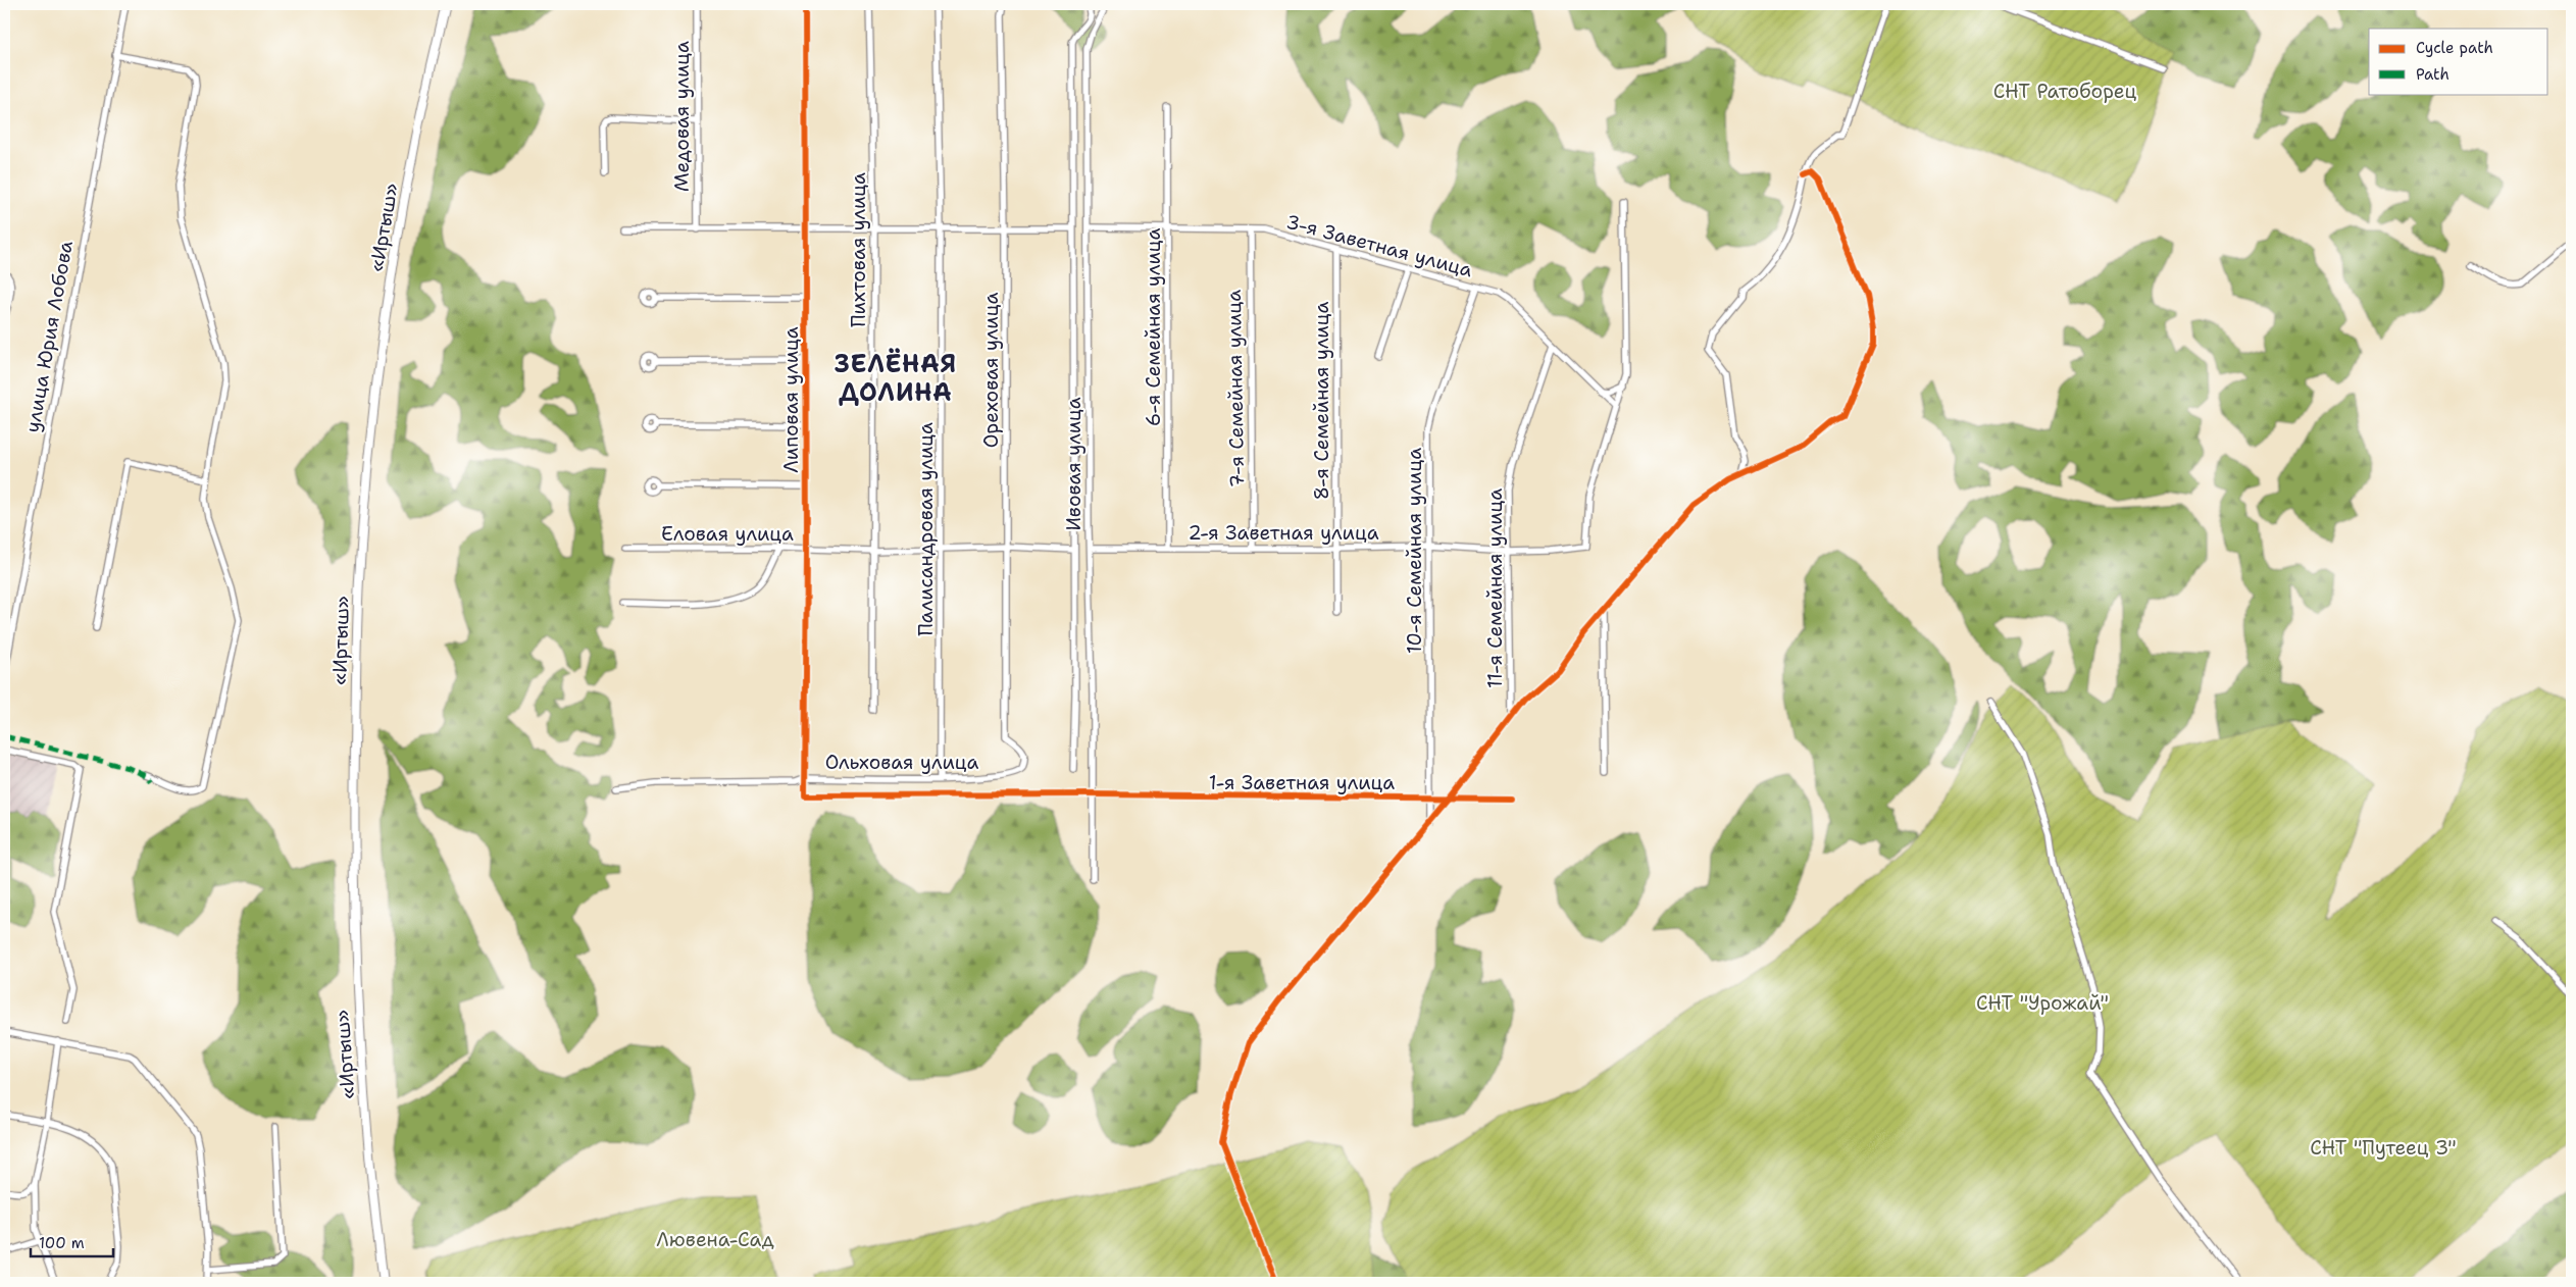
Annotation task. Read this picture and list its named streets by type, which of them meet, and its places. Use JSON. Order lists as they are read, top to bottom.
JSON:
{
  "streets": {
    "highway": ["«Иртыш»"],
    "street": [
      "Медовая улица",
      "3-я Заветная улица",
      "Пихтовая улица",
      "6-я Семейная улица",
      "улица Юрия Лобова",
      "Ореховая улица",
      "7-я Семейная улица",
      "Липовая улица",
      "8-я Семейная улица",
      "Ивовая улица",
      "Палисандровая улица",
      "2-я Заветная улица",
      "Еловая улица",
      "10-я Семейная улица",
      "11-я Семейная улица",
      "Ольховая улица",
      "1-я Заветная улица"
    ]
  },
  "crossings": [
    ["3-я Заветная улица", "6-я Семейная улица"],
    ["3-я Заветная улица", "7-я Семейная улица"],
    ["3-я Заветная улица", "8-я Семейная улица"],
    ["3-я Заветная улица", "Ивовая улица"],
    ["3-я Заветная улица", "2-я Заветная улица"],
    ["3-я Заветная улица", "10-я Семейная улица"],
    ["3-я Заветная улица", "11-я Семейная улица"],
    ["Пихтовая улица", "Еловая улица"],
    ["6-я Семейная улица", "2-я Заветная улица"],
    ["Ореховая улица", "Еловая улица"],
    ["Ореховая улица", "Ольховая улица"],
    ["7-я Семейная улица", "2-я Заветная улица"],
    ["Липовая улица", "Еловая улица"],
    ["Липовая улица", "Ольховая улица"],
    ["Липовая улица", "1-я Заветная улица"],
    ["8-я Семейная улица", "2-я Заветная улица"],
    ["Ивовая улица", "2-я Заветная улица"],
    ["Ивовая улица", "Еловая улица"],
    ["Ивовая улица", "1-я Заветная улица"],
    ["Палисандровая улица", "Еловая улица"],
    ["Палисандровая улица", "Ольховая улица"],
    ["2-я Заветная улица", "10-я Семейная улица"],
    ["2-я Заветная улица", "11-я Семейная улица"],
    ["10-я Семейная улица", "1-я Заветная улица"]
  ],
  "districts": ["ЗЕЛЁНАЯ ДОЛИНА"],
  "parks": [
    "СНТ Ратоборец",
    "СНТ \"Урожай\"",
    "СНТ \"Путеец 3\"",
    "Лювена-Сад"
  ],
  "legend": ["Cycle path", "Path"],
  "scale_bar": "100 m"
}
